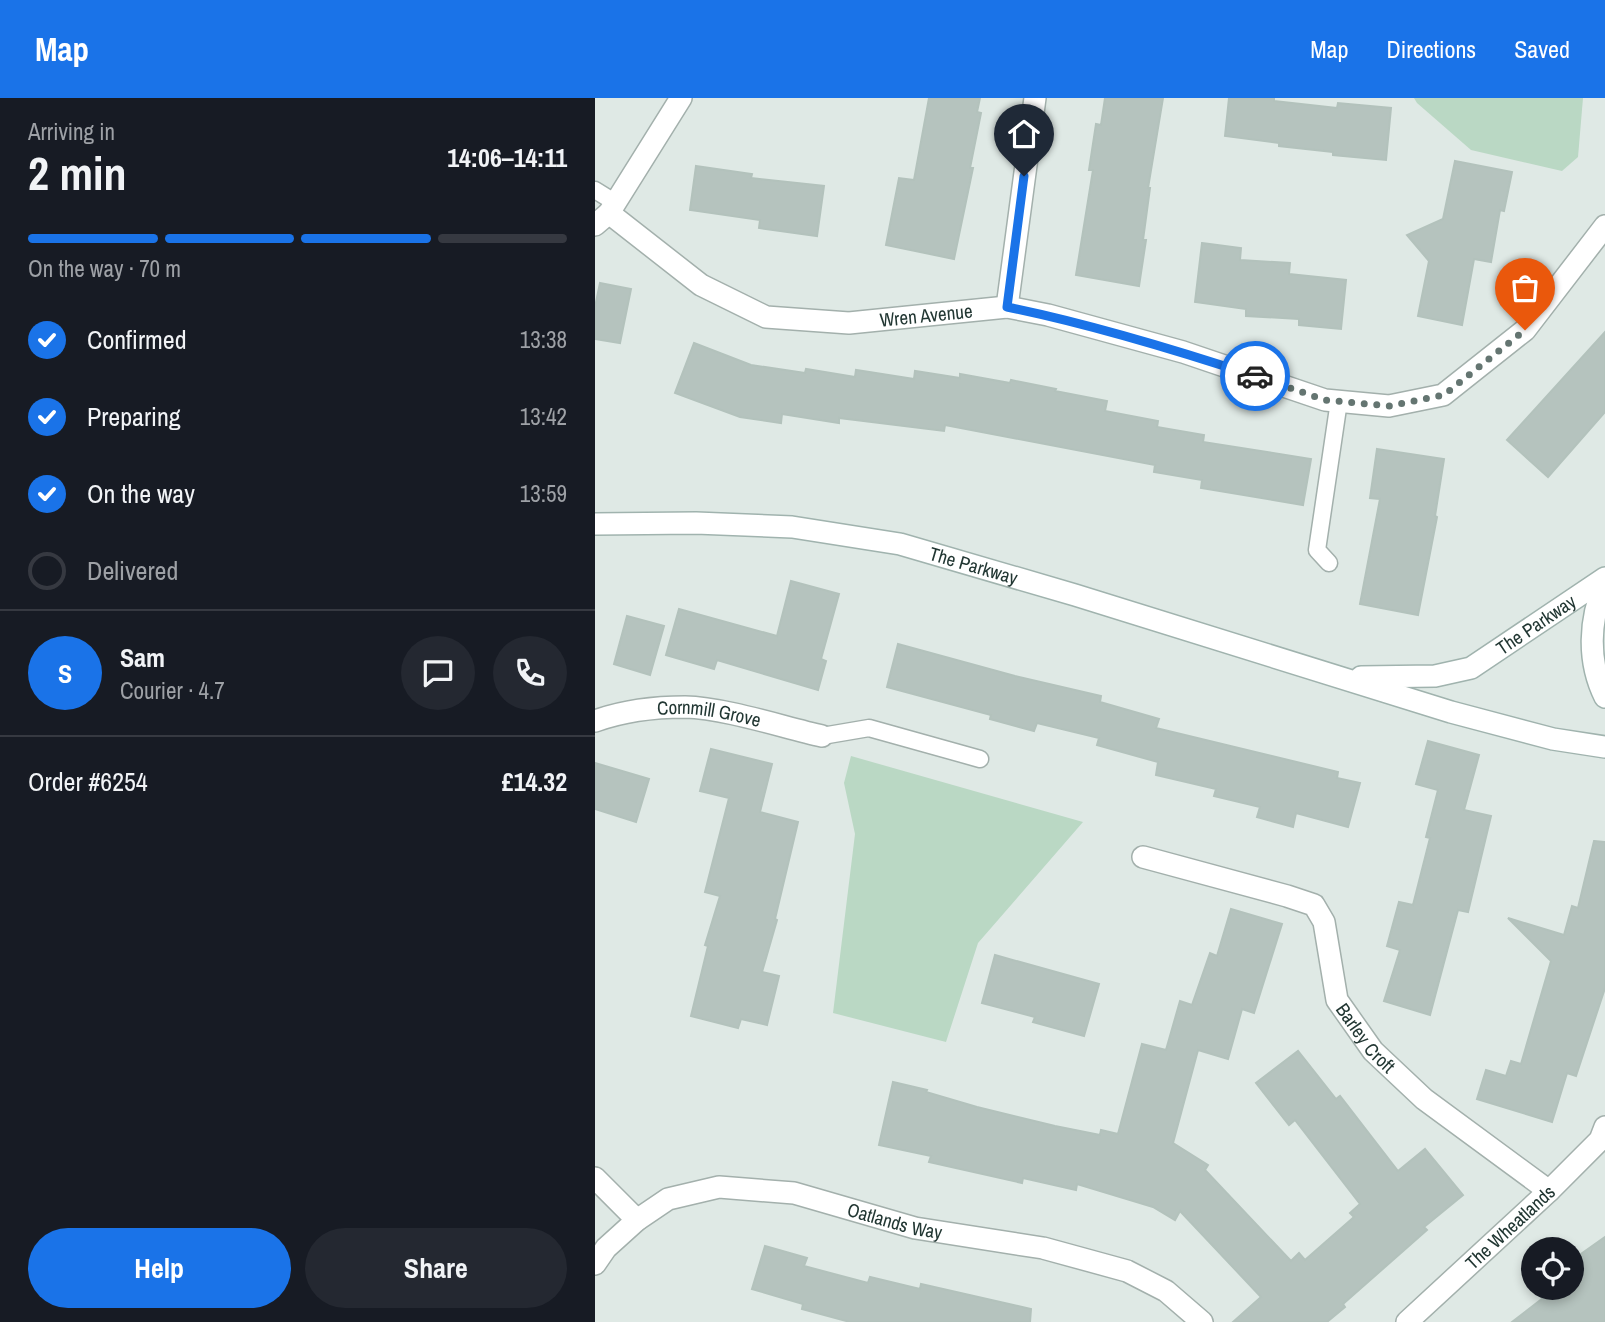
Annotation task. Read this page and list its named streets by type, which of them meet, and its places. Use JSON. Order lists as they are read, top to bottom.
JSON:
{
  "streets": {
    "street": [
      "Wren Avenue",
      "The Parkway",
      "Cornmill Grove",
      "Barley Croft",
      "Oatlands Way",
      "The Wheatlands"
    ]
  },
  "crossings": [
    ["Barley Croft", "The Wheatlands"]
  ],
  "page": {
    "header": "Map",
    "nav": ["Map", "Directions", "Saved"],
    "heading": ["2 min", "Arriving in", "14:06–14:11"],
    "panel": [
      "Sam",
      "Courier · 4.7",
      "Order #6254",
      "£14.32"
    ],
    "bar": "On the way · 70 m",
    "list": [
      ["Confirmed", "13:38"],
      ["Preparing", "13:42"],
      ["On the way", "13:59"],
      "Delivered"
    ],
    "round": "S",
    "buttons": ["Help", "Share"]
  }
}
